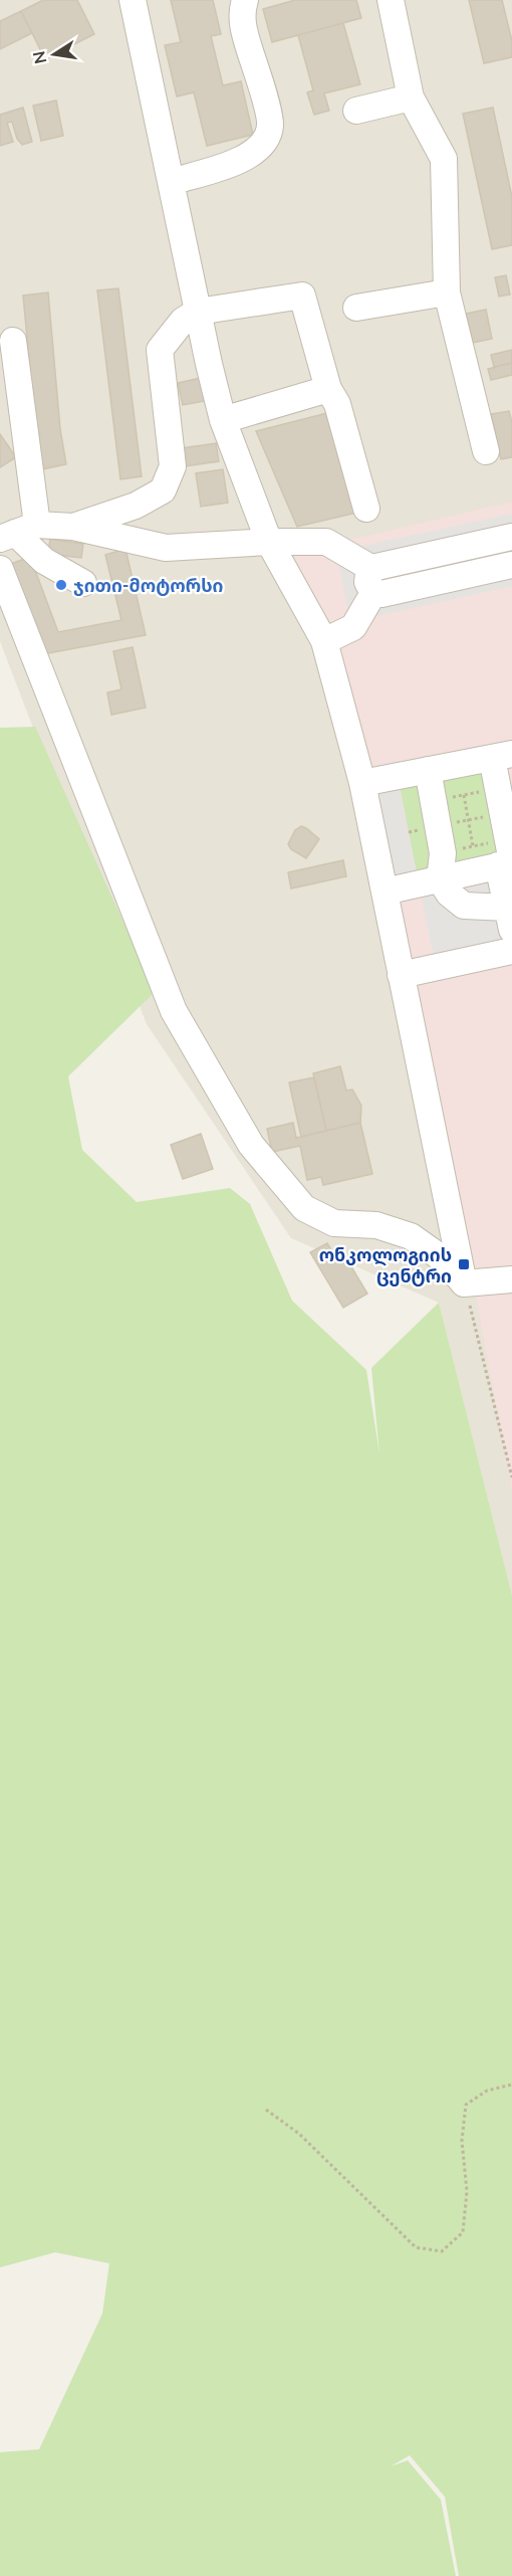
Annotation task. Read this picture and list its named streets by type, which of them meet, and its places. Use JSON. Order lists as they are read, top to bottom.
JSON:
{
  "places": {
    "other": ["ჯითი-მოტორსი"],
    "transit": ["ონკოლოგიის ცენტრი"]
  },
  "north": "left"
}
